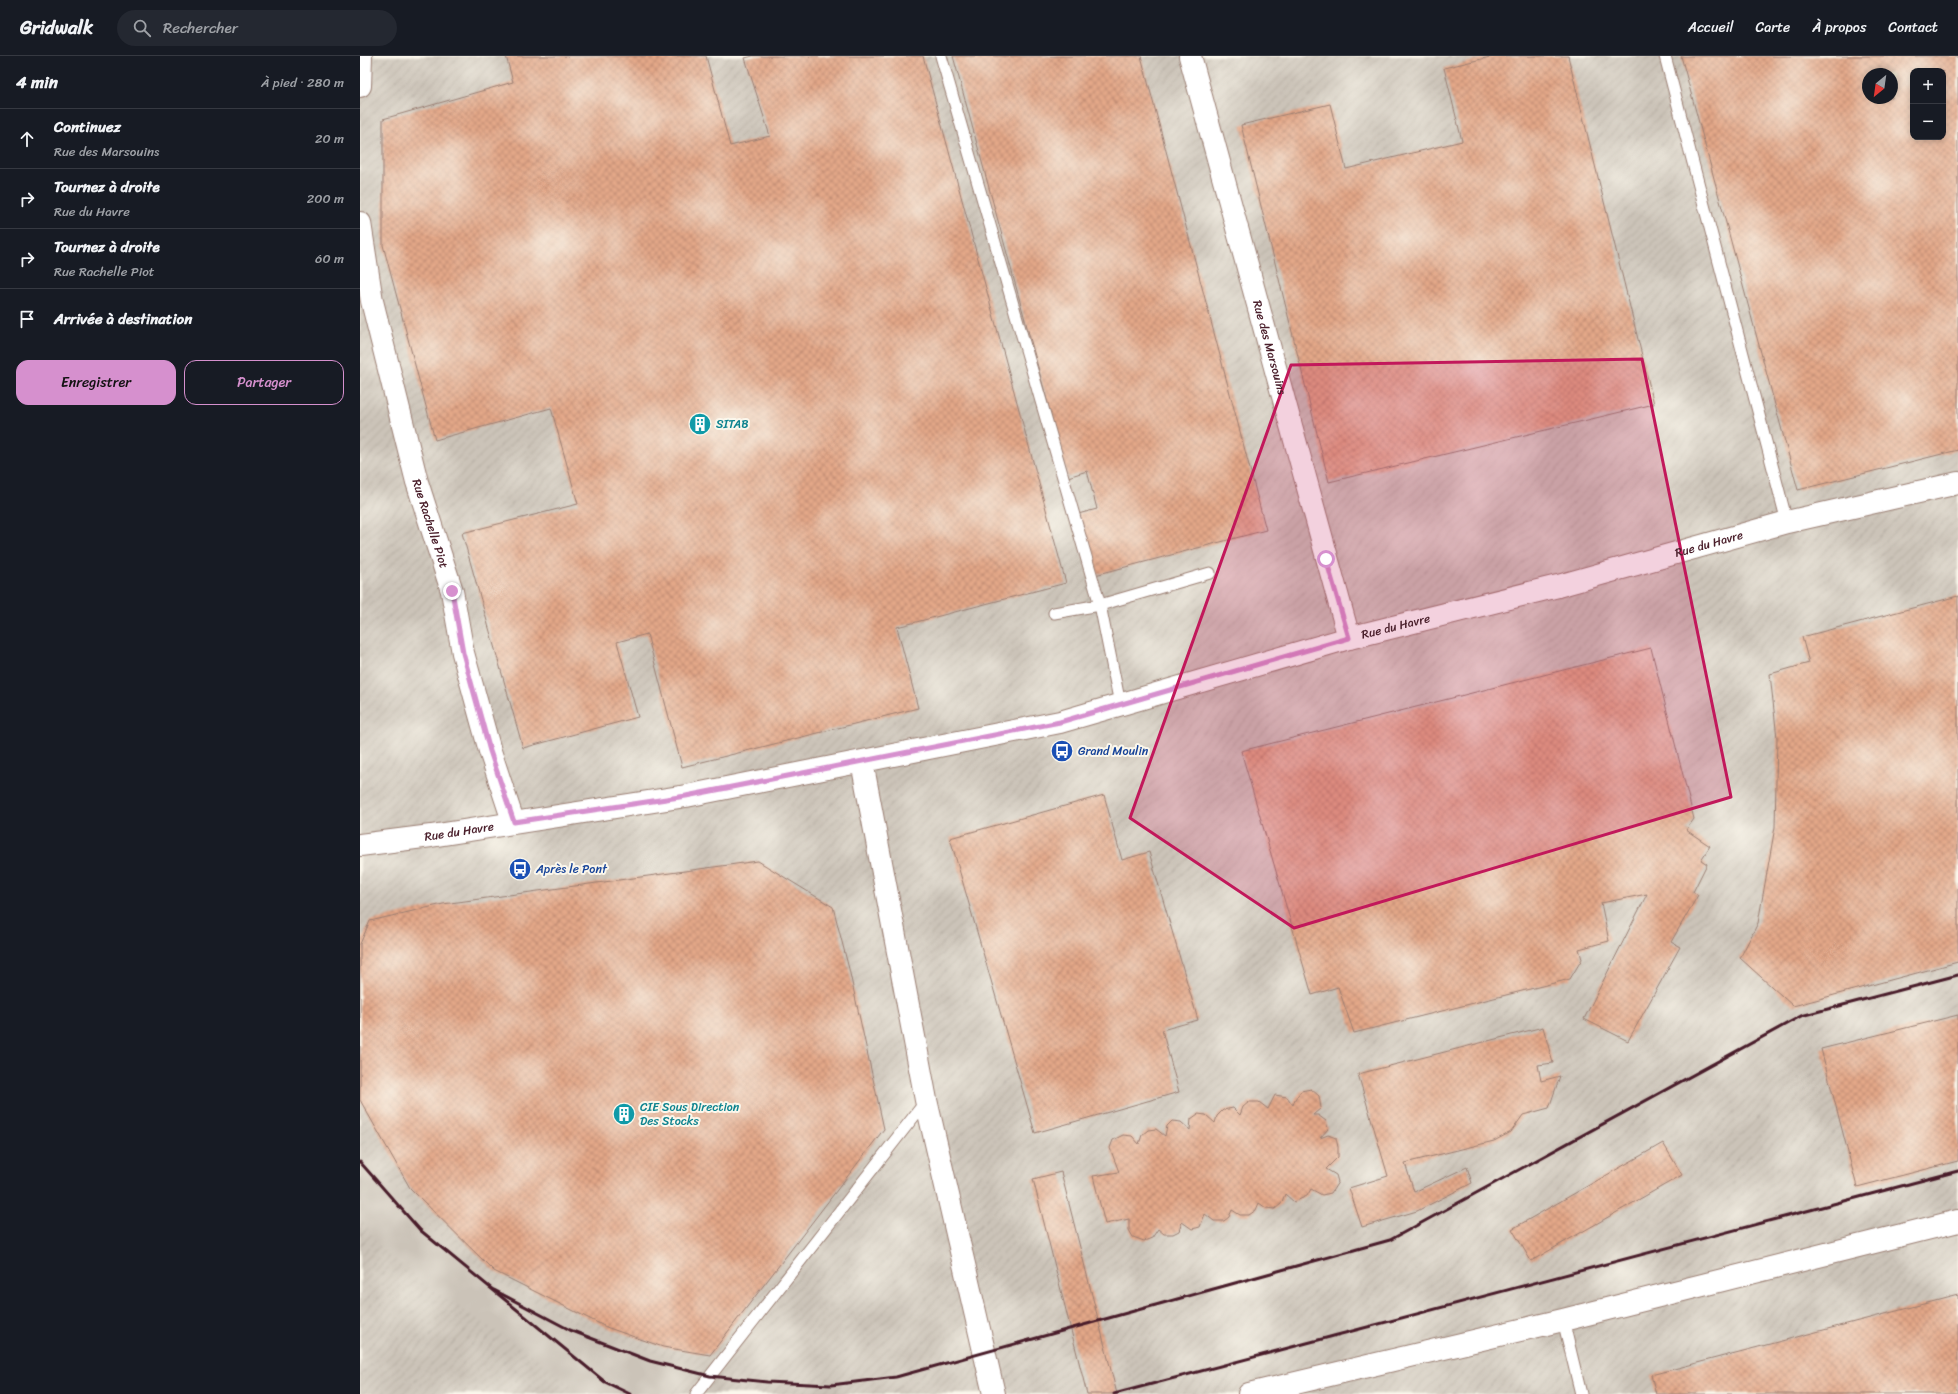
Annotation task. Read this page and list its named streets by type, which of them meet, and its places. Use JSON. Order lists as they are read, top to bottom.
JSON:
{
  "streets": {
    "street": ["Rue des Marsouins", "Rue Rachelle Piot", "Rue du Havre"]
  },
  "crossings": [
    ["Rue des Marsouins", "Rue du Havre"],
    ["Rue Rachelle Piot", "Rue du Havre"]
  ],
  "places": {
    "building": ["SITAB", "CIE Sous Direction Des Stocks"],
    "bus stop": ["Grand Moulin", "Après le Pont"]
  },
  "north": "bottom left",
  "page": {
    "header": "Gridwalk",
    "search": "Rechercher",
    "nav": [
      "Accueil",
      "Carte",
      "À propos",
      "Contact"
    ],
    "heading": ["4 min", "À pied · 280 m"],
    "map_buttons": ["+", "−"],
    "list": [
      ["Continuez", "Rue des Marsouins", "20 m"],
      ["Tournez à droite", "Rue du Havre", "200 m"],
      ["Tournez à droite", "Rue Rachelle Piot", "60 m"],
      "Arrivée à destination"
    ],
    "buttons": ["Enregistrer", "Partager"]
  }
}
